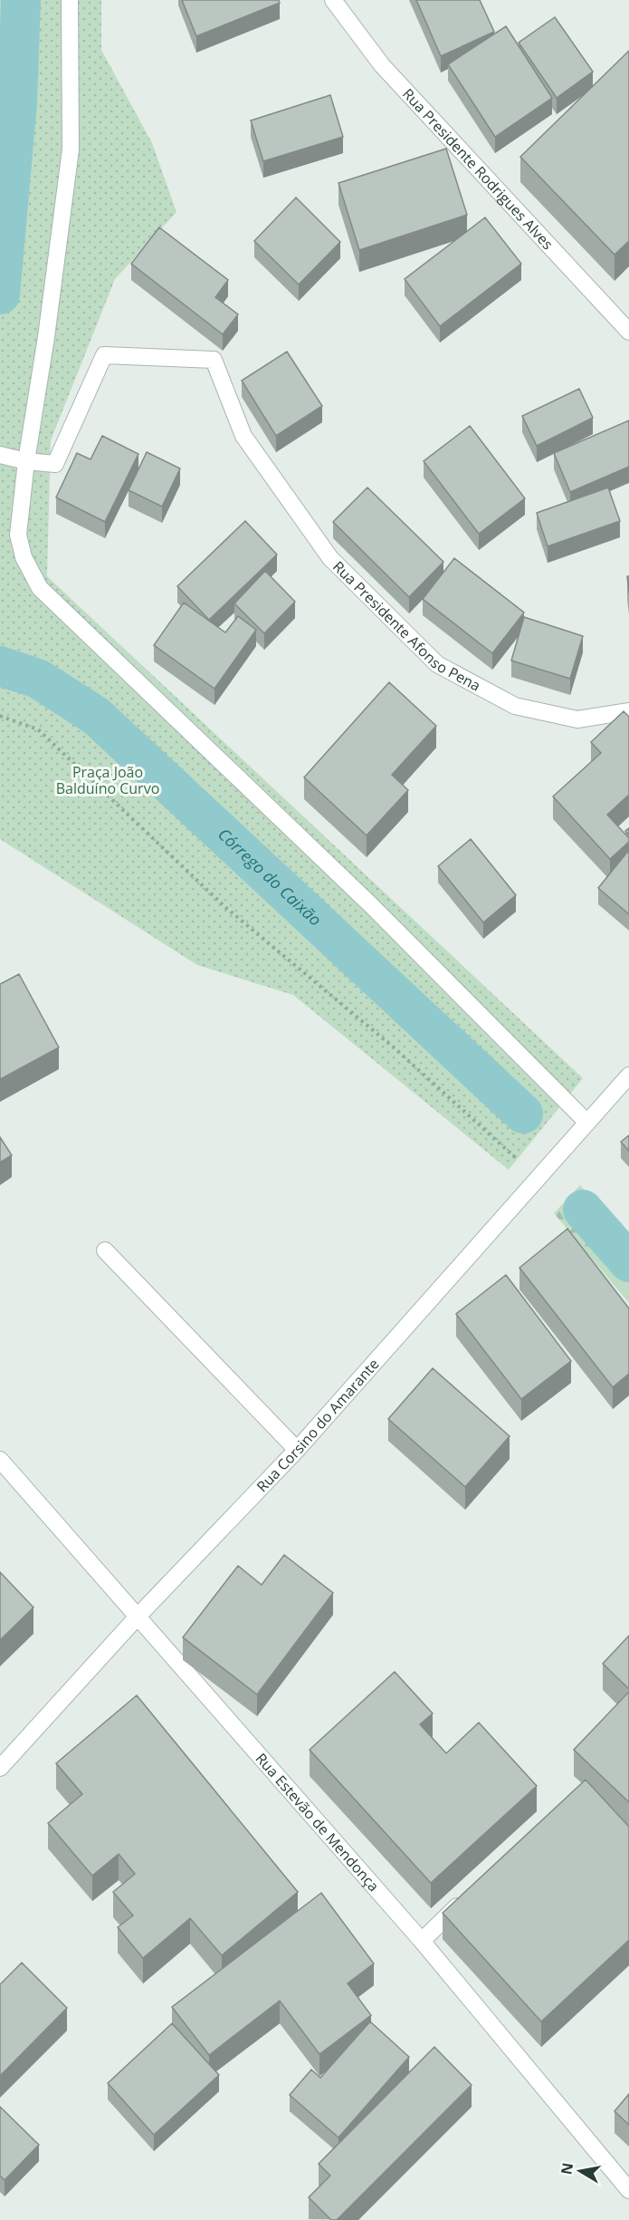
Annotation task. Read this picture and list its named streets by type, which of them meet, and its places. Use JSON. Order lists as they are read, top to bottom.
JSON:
{
  "streets": {
    "street": [
      "Rua Presidente Rodrigues Alves",
      "Rua Presidente Afonso Pena",
      "Rua Corsino do Amarante",
      "Rua Estevão de Mendonça"
    ]
  },
  "crossings": [
    ["Rua Corsino do Amarante", "Rua Estevão de Mendonça"]
  ],
  "water": ["Córrego do Caixão"],
  "parks": ["Praça João Balduíno Curvo"],
  "north": "left"
}
